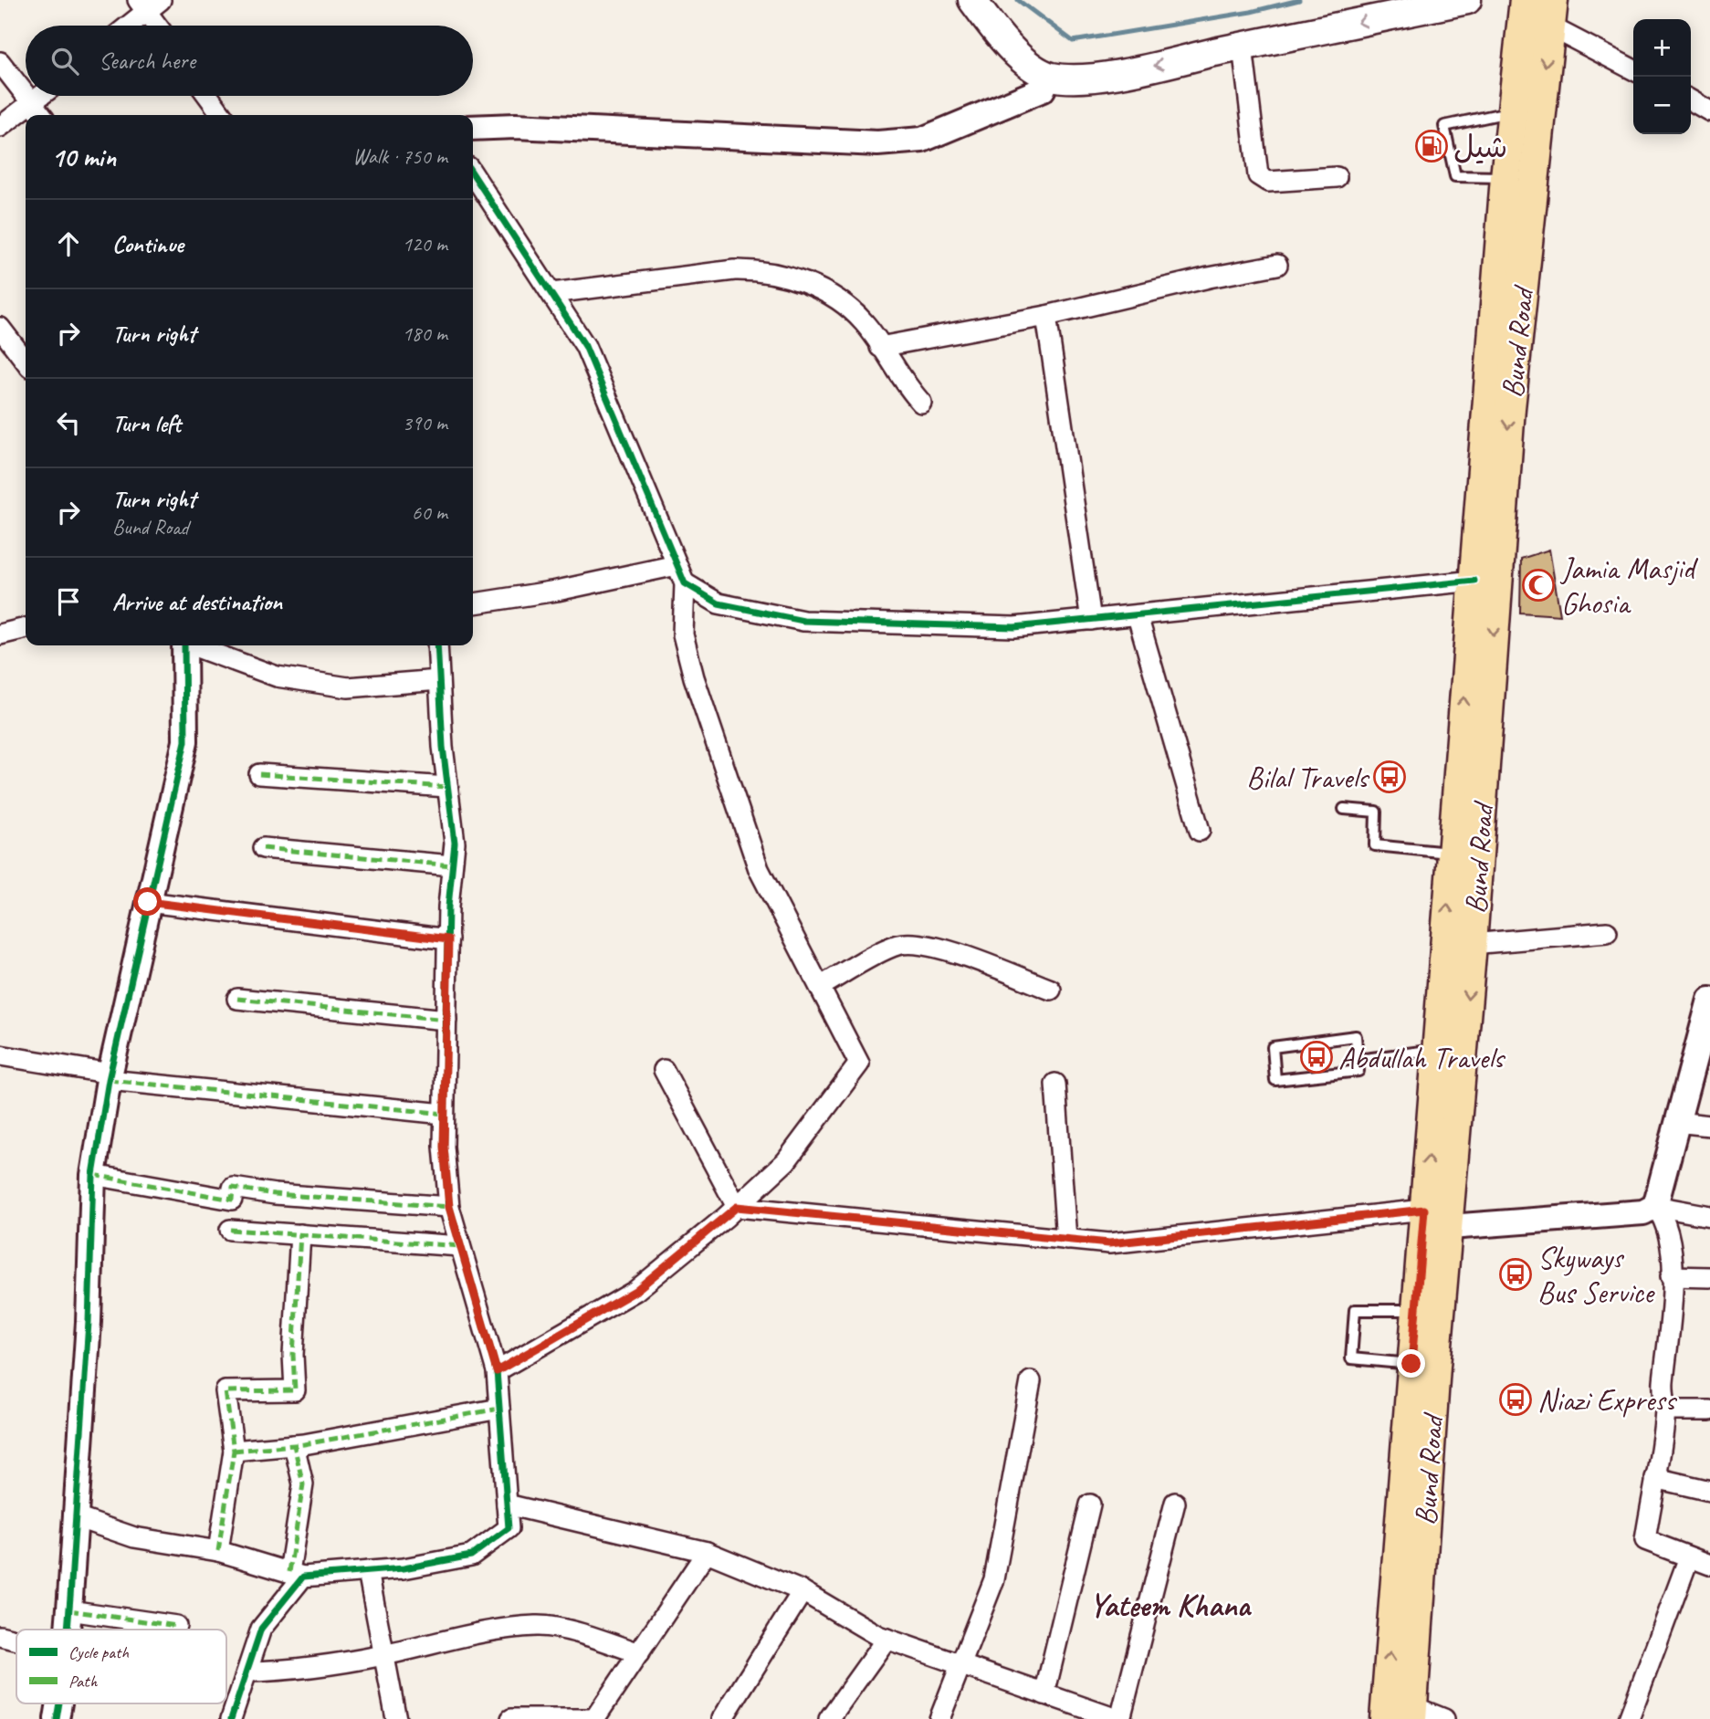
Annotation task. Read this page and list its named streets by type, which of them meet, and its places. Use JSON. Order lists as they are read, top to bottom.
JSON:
{
  "streets": {
    "main road": ["Bund Road"]
  },
  "districts": ["Yateem Khana"],
  "places": {
    "fuel station": ["شیل"],
    "mosque": ["Jamia Masjid Ghosia"],
    "bus stop": [
      "Bilal Travels",
      "Abdullah Travels",
      "Skyways Bus Service",
      "Niazi Express"
    ]
  },
  "legend": ["Cycle path", "Path"],
  "page": {
    "map_buttons": ["+", "−"],
    "search": "Search here",
    "heading": ["10 min", "Walk · 750 m"],
    "list": [
      ["Continue", "120 m"],
      ["Turn right", "180 m"],
      ["Turn left", "390 m"],
      ["Turn right", "Bund Road", "60 m"],
      "Arrive at destination"
    ]
  }
}
